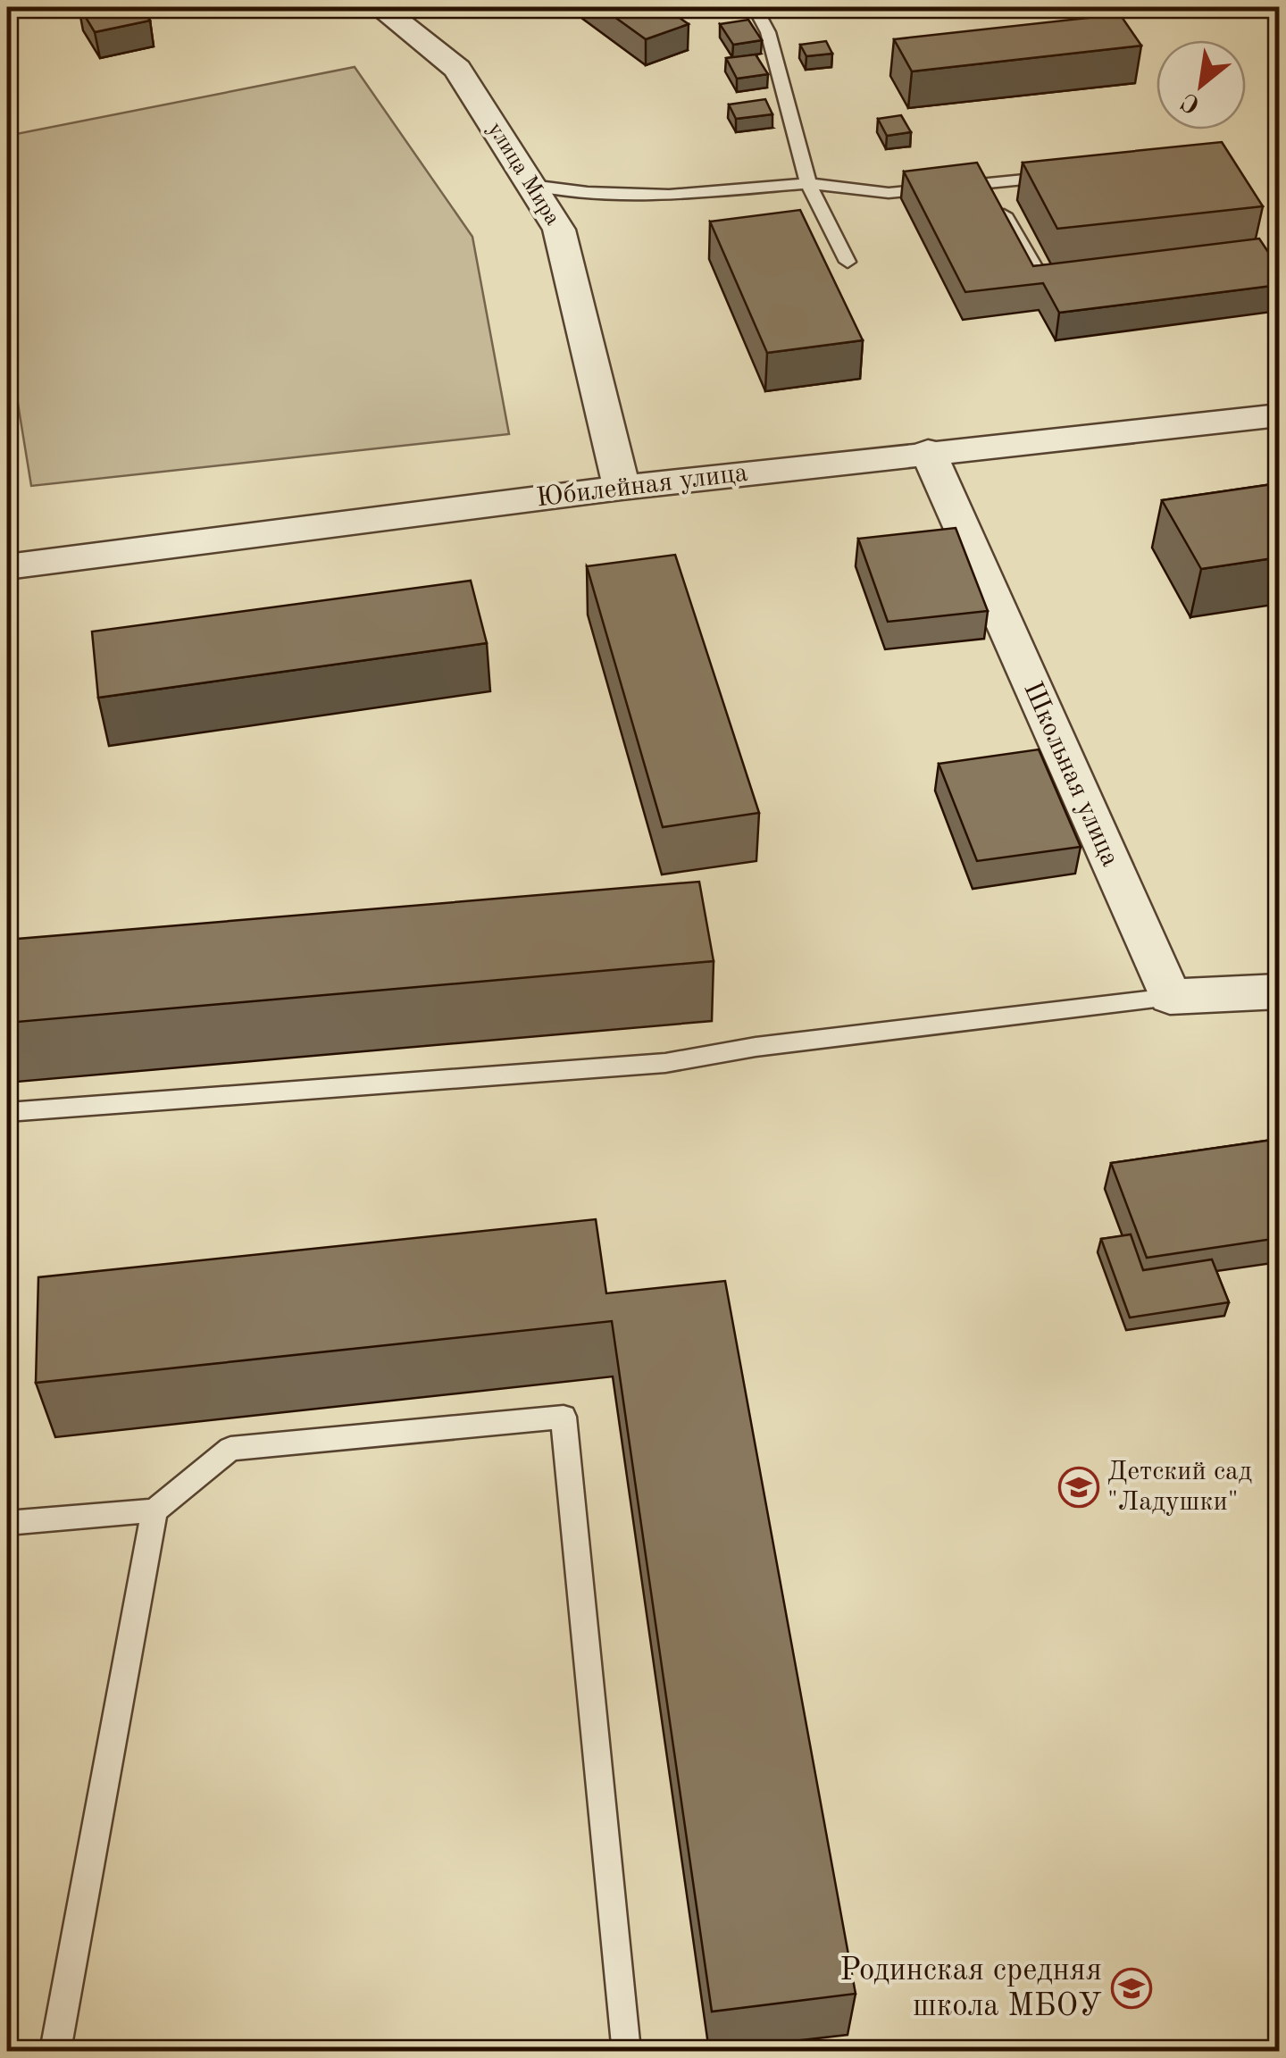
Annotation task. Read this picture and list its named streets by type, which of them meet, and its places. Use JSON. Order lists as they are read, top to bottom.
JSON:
{
  "streets": {
    "street": ["улица Мира", "Юбилейная улица", "Школьная улица"]
  },
  "crossings": [
    ["улица Мира", "Юбилейная улица"],
    ["Юбилейная улица", "Школьная улица"]
  ],
  "places": {
    "school or university": ["Детский сад \"Ладушки\"", "Родинская средняя школа МБОУ"]
  },
  "north": "bottom left"
}
